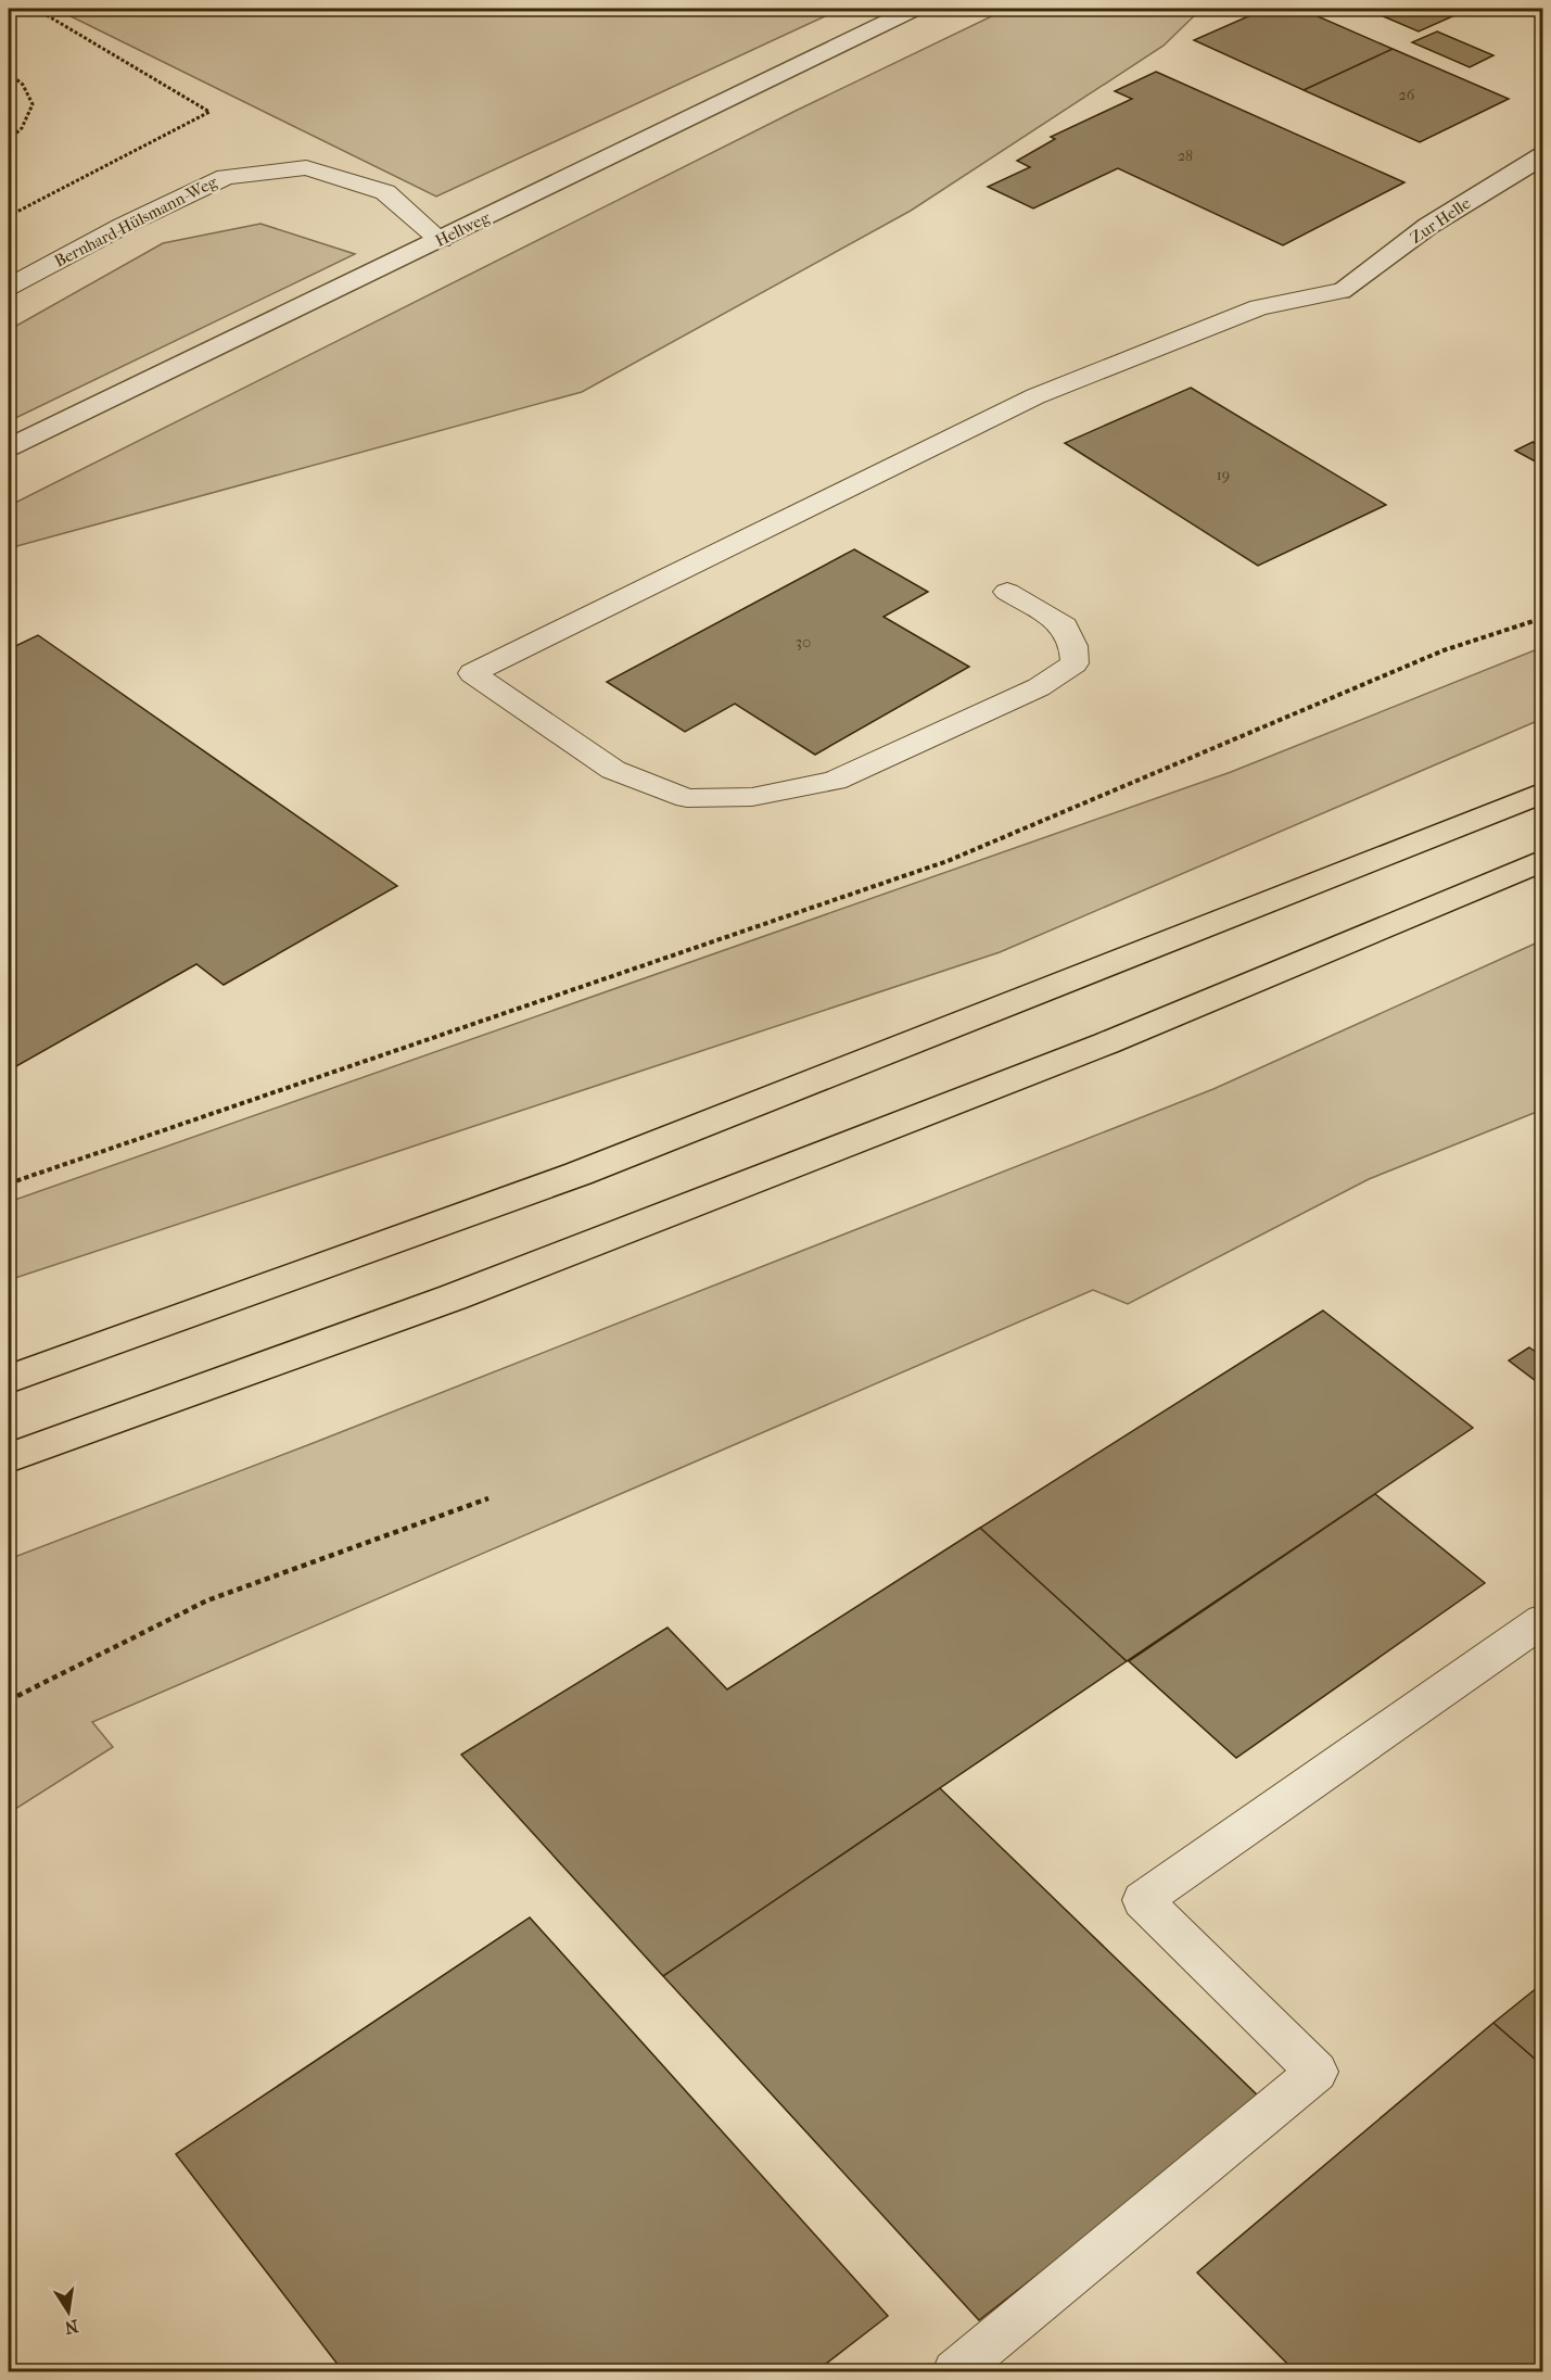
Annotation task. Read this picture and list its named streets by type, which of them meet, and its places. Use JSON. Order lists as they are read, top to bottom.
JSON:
{
  "streets": {
    "street": ["Zur Helle", "Hellweg"],
    "lane": ["Bernhard-Hülsmann-Weg"]
  },
  "crossings": [
    ["Bernhard-Hülsmann-Weg", "Hellweg"]
  ],
  "house_numbers": [
    "26",
    "28",
    "19",
    "30"
  ],
  "north": "bottom"
}
